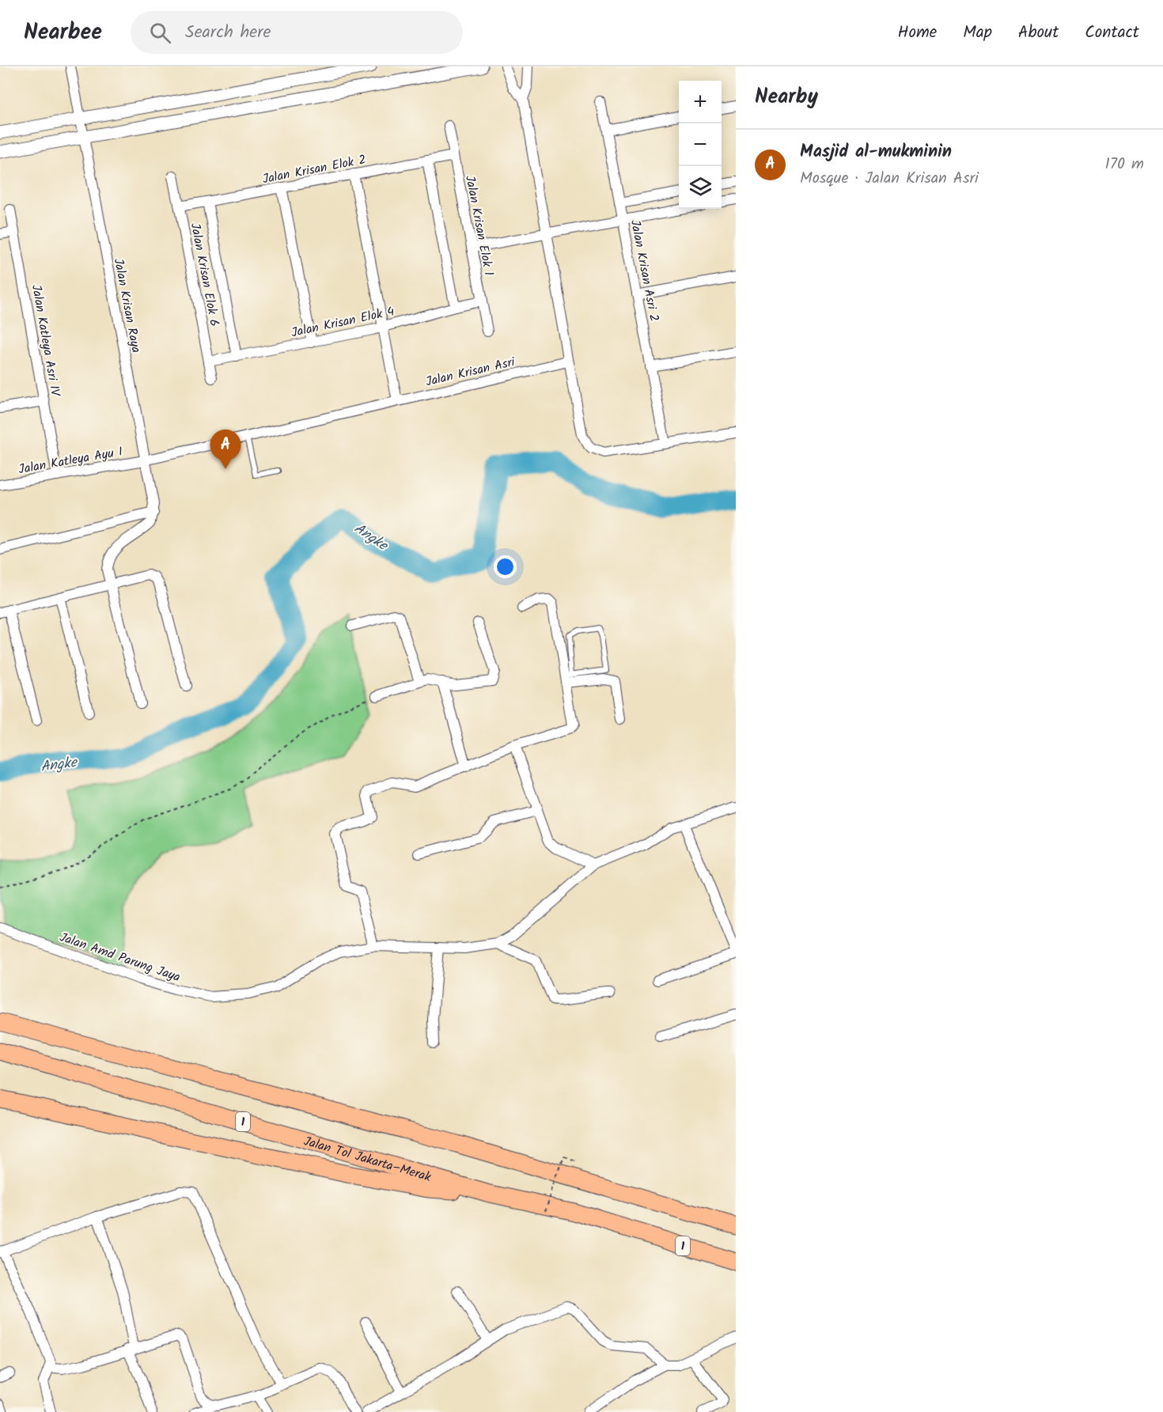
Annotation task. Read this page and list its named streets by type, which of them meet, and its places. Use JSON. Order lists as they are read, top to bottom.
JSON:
{
  "streets": {
    "highway": ["1", "Jalan Tol Jakarta–Merak"],
    "street": [
      "Jalan Krisan Elok 2",
      "Jalan Krisan Elok 1",
      "Jalan Krisan Asri 2",
      "Jalan Krisan Elok 6",
      "Jalan Krisan Raya",
      "Jalan Krisan Elok 4",
      "Jalan Katleya Asri IV",
      "Jalan Krisan Asri",
      "Jalan Katleya Ayu I",
      "Jalan Amd Parung Jaya"
    ]
  },
  "crossings": [
    ["Jalan Krisan Elok 2", "Jalan Krisan Elok 1"],
    ["Jalan Krisan Elok 2", "Jalan Krisan Elok 6"],
    ["Jalan Krisan Elok 1", "Jalan Krisan Elok 4"],
    ["Jalan Krisan Elok 6", "Jalan Krisan Elok 4"],
    ["Jalan Krisan Raya", "Jalan Krisan Asri"],
    ["Jalan Krisan Raya", "Jalan Katleya Ayu I"],
    ["Jalan Katleya Asri IV", "Jalan Katleya Ayu I"],
    ["Jalan Krisan Asri", "Jalan Katleya Ayu I"]
  ],
  "water": ["Angke"],
  "page": {
    "header": "Nearbee",
    "search": "Search here",
    "nav": [
      "Home",
      "Map",
      "About",
      "Contact"
    ],
    "heading": "Nearby",
    "map_buttons": ["+", "−"],
    "list": [
      {
        "mark": "A",
        "name": "Masjid al-mukminin",
        "note": "Mosque · Jalan Krisan Asri",
        "value": "170 m"
      }
    ],
    "pins": "A"
  }
}
